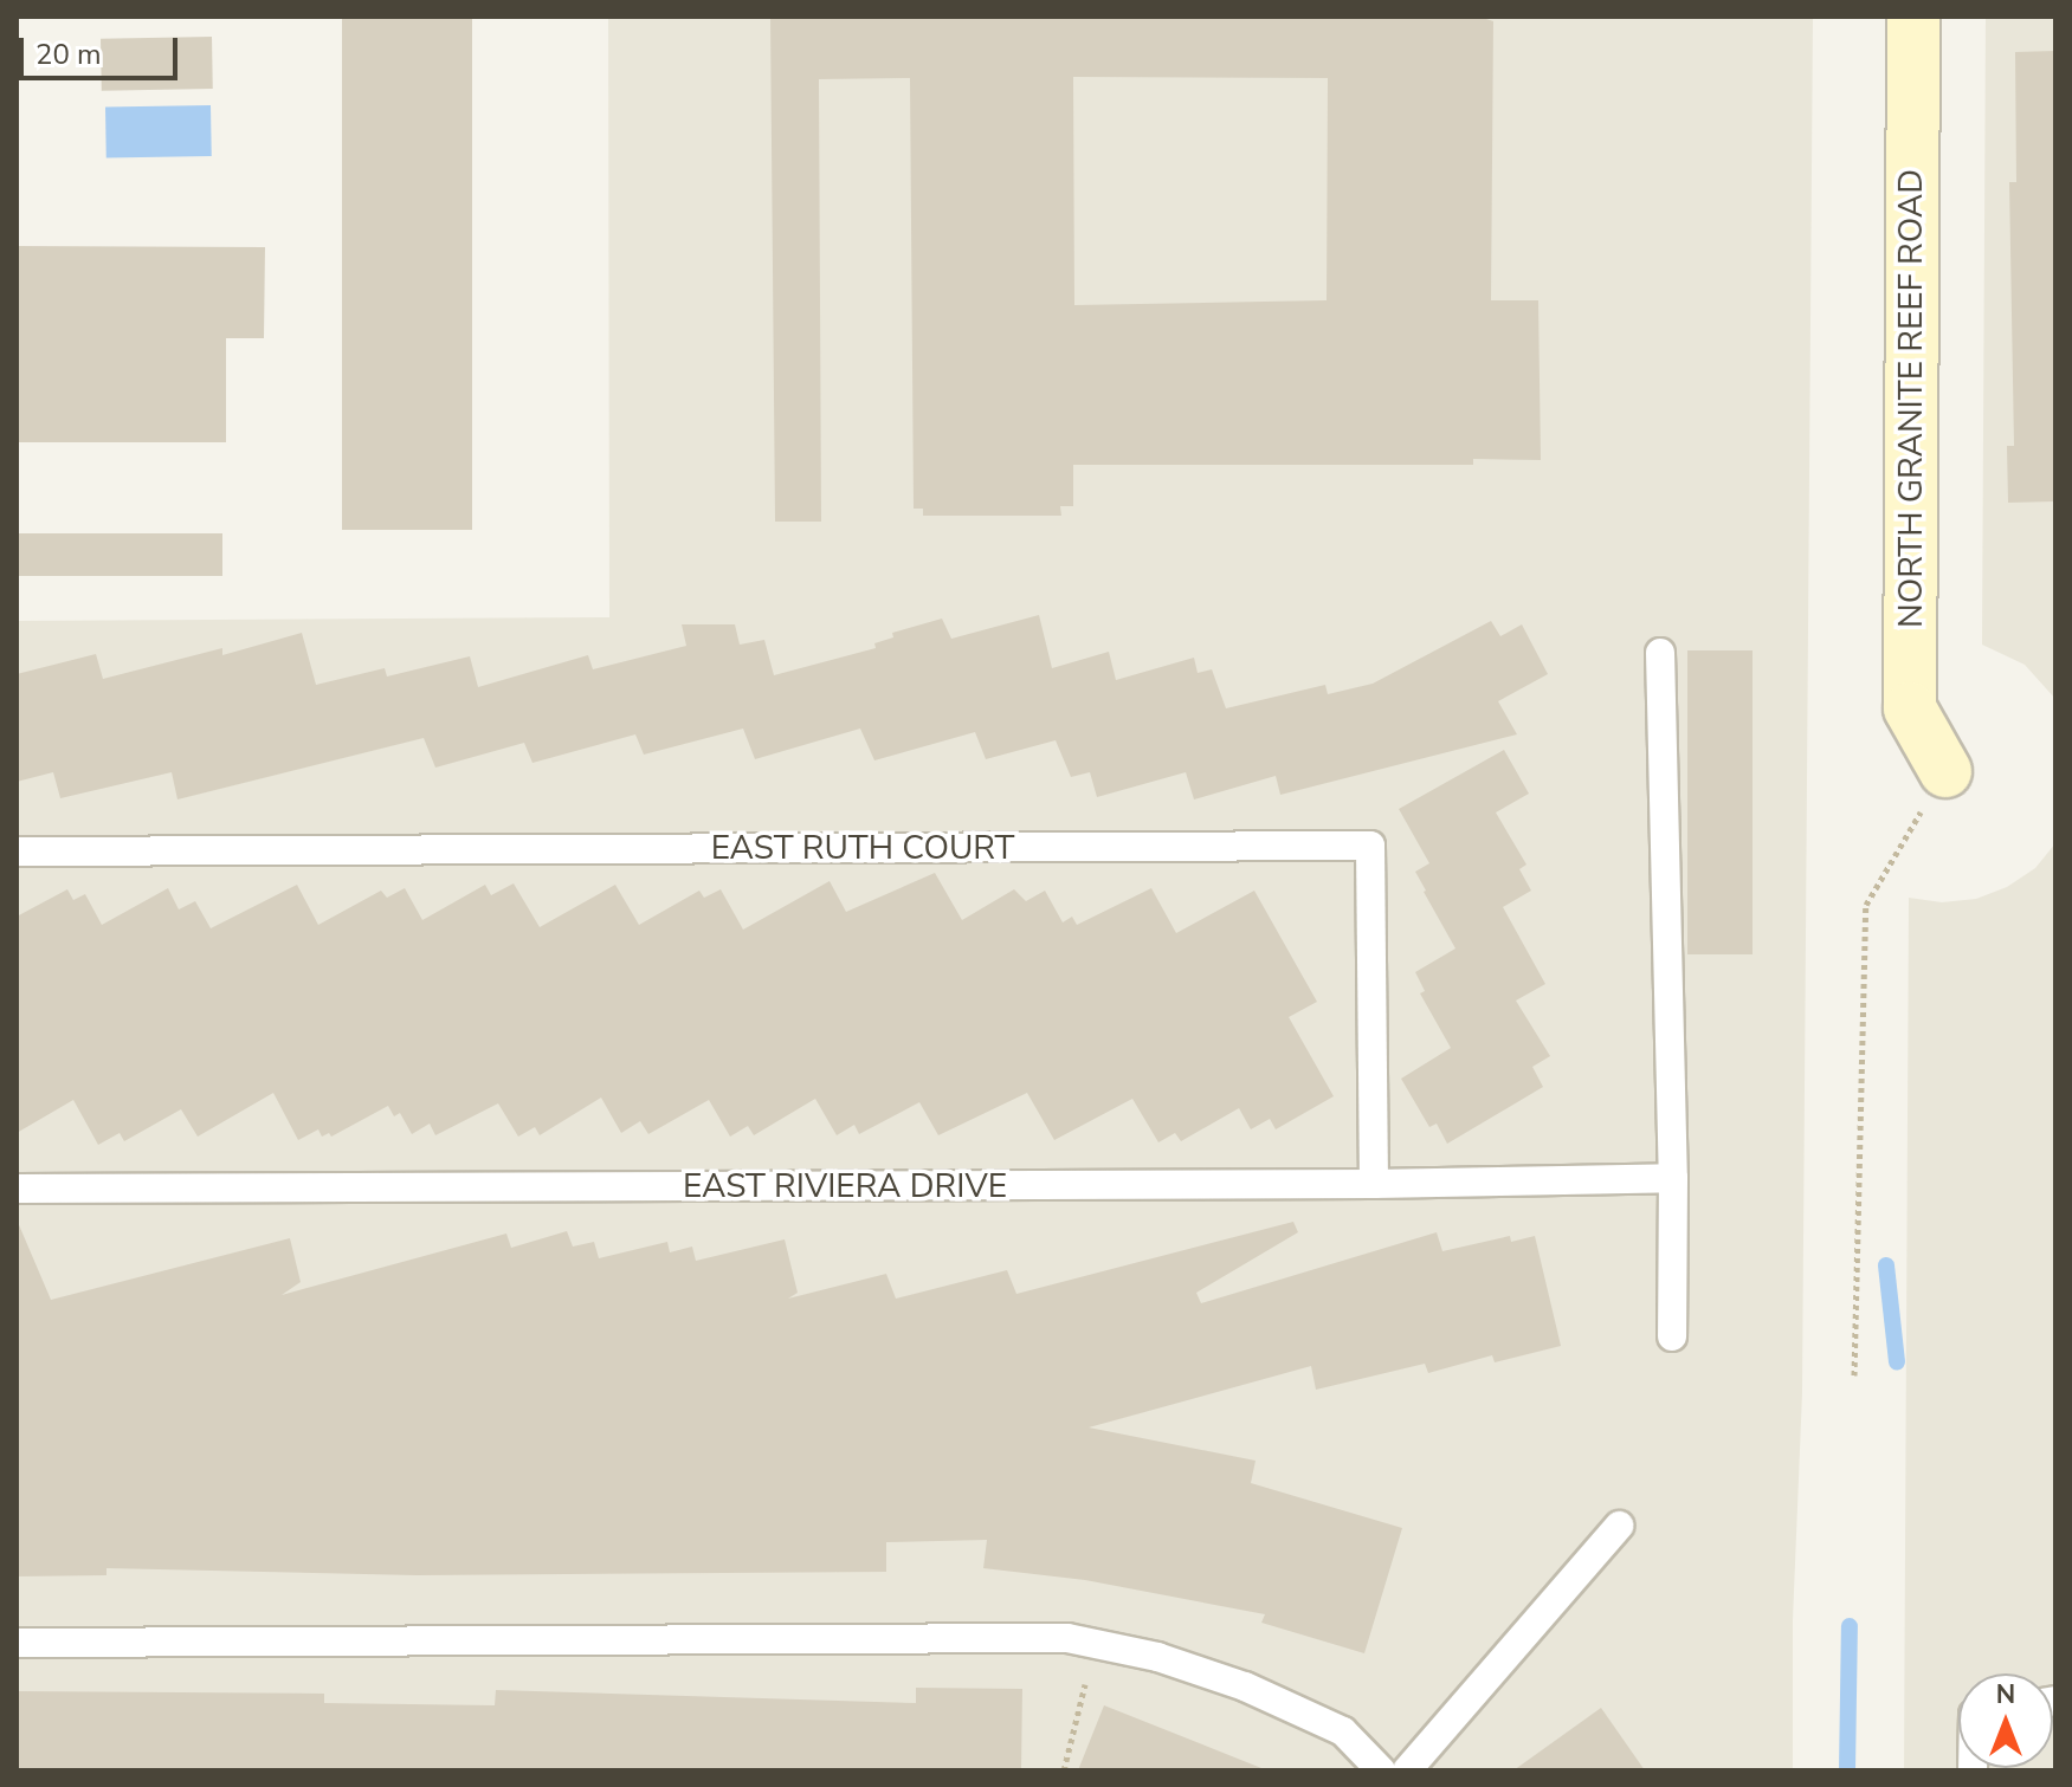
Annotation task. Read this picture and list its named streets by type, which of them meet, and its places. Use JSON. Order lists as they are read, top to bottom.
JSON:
{
  "streets": {
    "street": ["NORTH GRANITE REEF ROAD"],
    "lane": ["EAST RUTH COURT", "EAST RIVIERA DRIVE"]
  },
  "crossings": [
    ["EAST RUTH COURT", "EAST RIVIERA DRIVE"]
  ],
  "scale_bar": "20 m",
  "north": "top"
}
